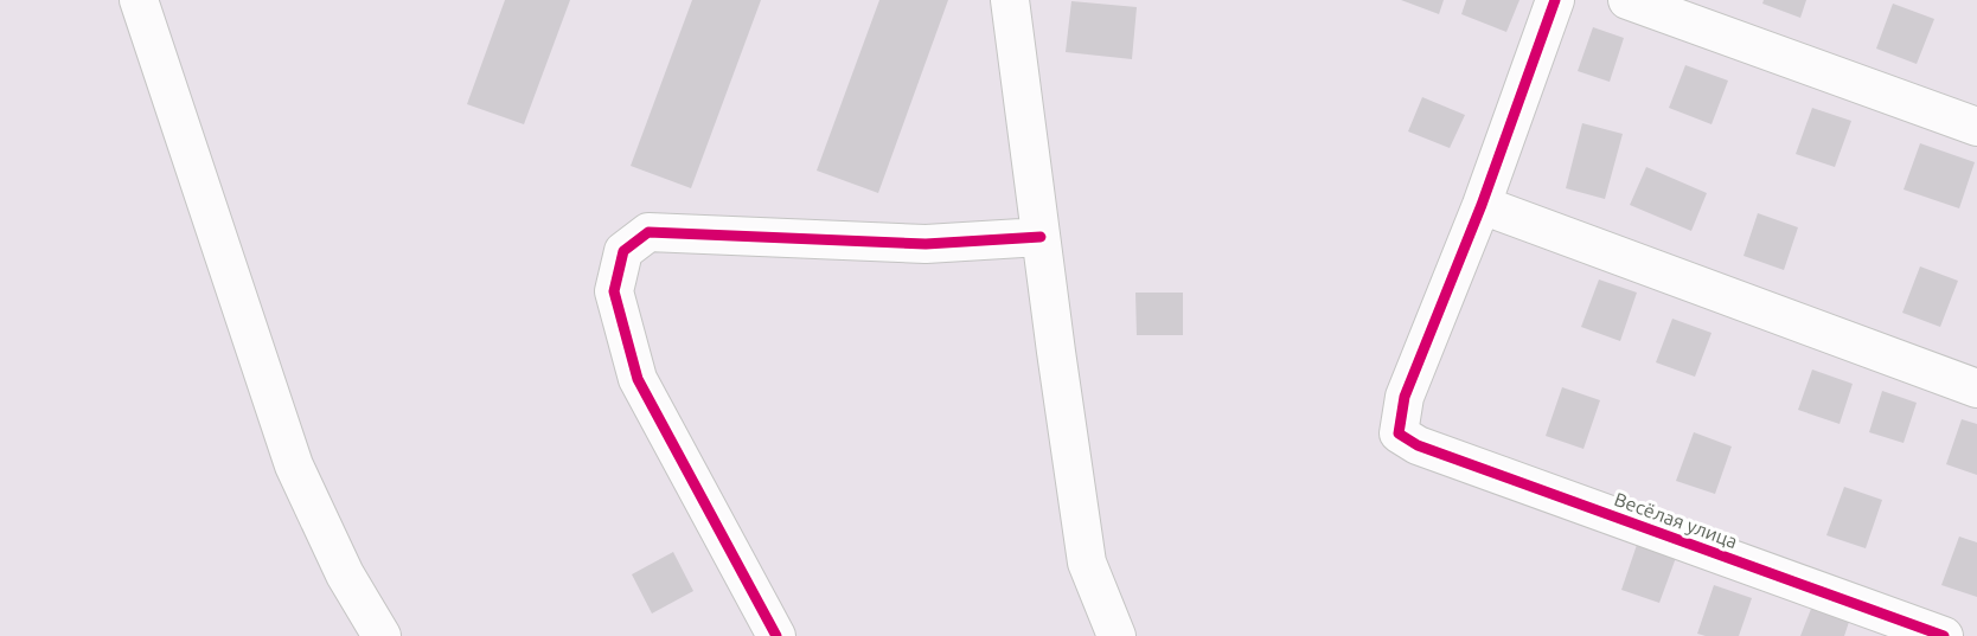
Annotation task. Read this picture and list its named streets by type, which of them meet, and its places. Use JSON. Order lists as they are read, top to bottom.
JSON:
{
  "streets": {
    "street": ["Весёлая улица"]
  }
}
